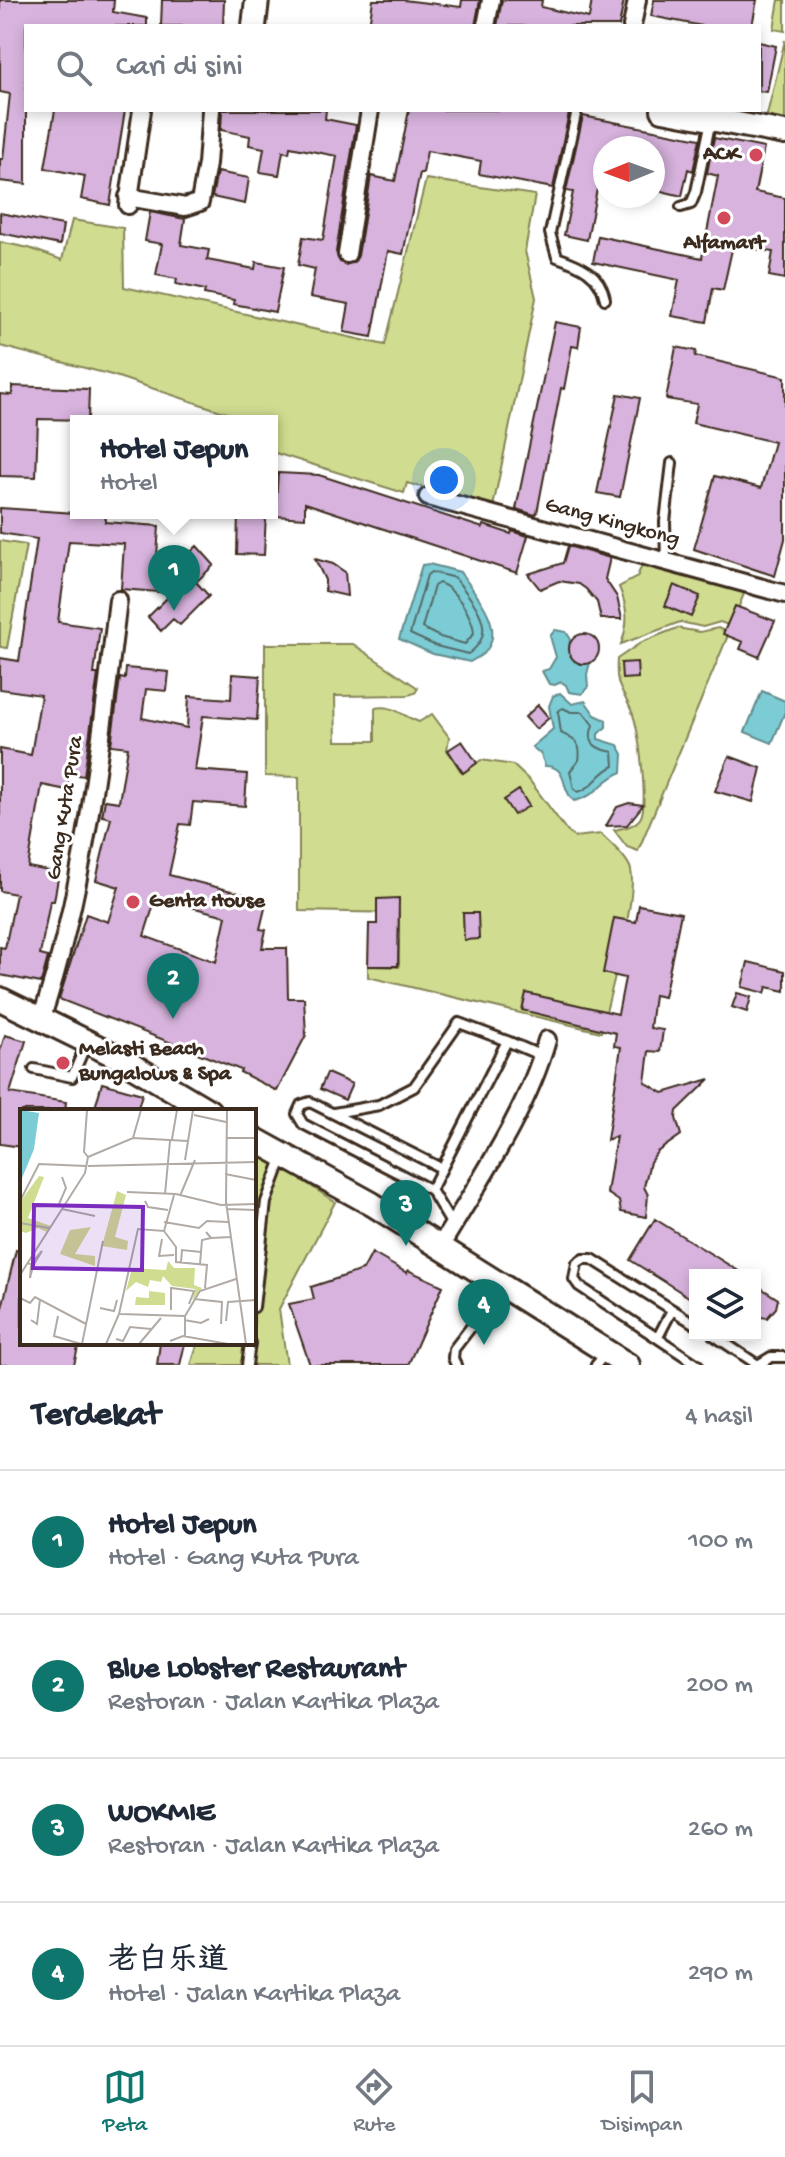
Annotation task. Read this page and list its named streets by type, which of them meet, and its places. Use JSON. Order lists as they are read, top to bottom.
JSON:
{
  "streets": {
    "street": ["Gang Kingkong", "Gang Kuta Pura"]
  },
  "places": [
    "ACK",
    "Alfamart",
    "Genta House",
    "Melasti Beach Bungalows & Spa"
  ],
  "north": "left",
  "page": {
    "search": "Cari di sini",
    "popup": ["Hotel Jepun", "Hotel"],
    "pins": [
      "1",
      "2",
      "3",
      "4"
    ],
    "heading": ["Terdekat", "4 hasil"],
    "list": [
      {
        "mark": "1",
        "name": "Hotel Jepun",
        "note": "Hotel · Gang Kuta Pura",
        "value": "100 m"
      },
      {
        "mark": "2",
        "name": "Blue Lobster Restaurant",
        "note": "Restoran · Jalan Kartika Plaza",
        "value": "200 m"
      },
      {
        "mark": "3",
        "name": "WOKMIE",
        "note": "Restoran · Jalan Kartika Plaza",
        "value": "260 m"
      },
      {
        "mark": "4",
        "name": "老白乐道",
        "note": "Hotel · Jalan Kartika Plaza",
        "value": "290 m"
      }
    ],
    "nav": ["Peta", "Rute", "Disimpan"]
  }
}
